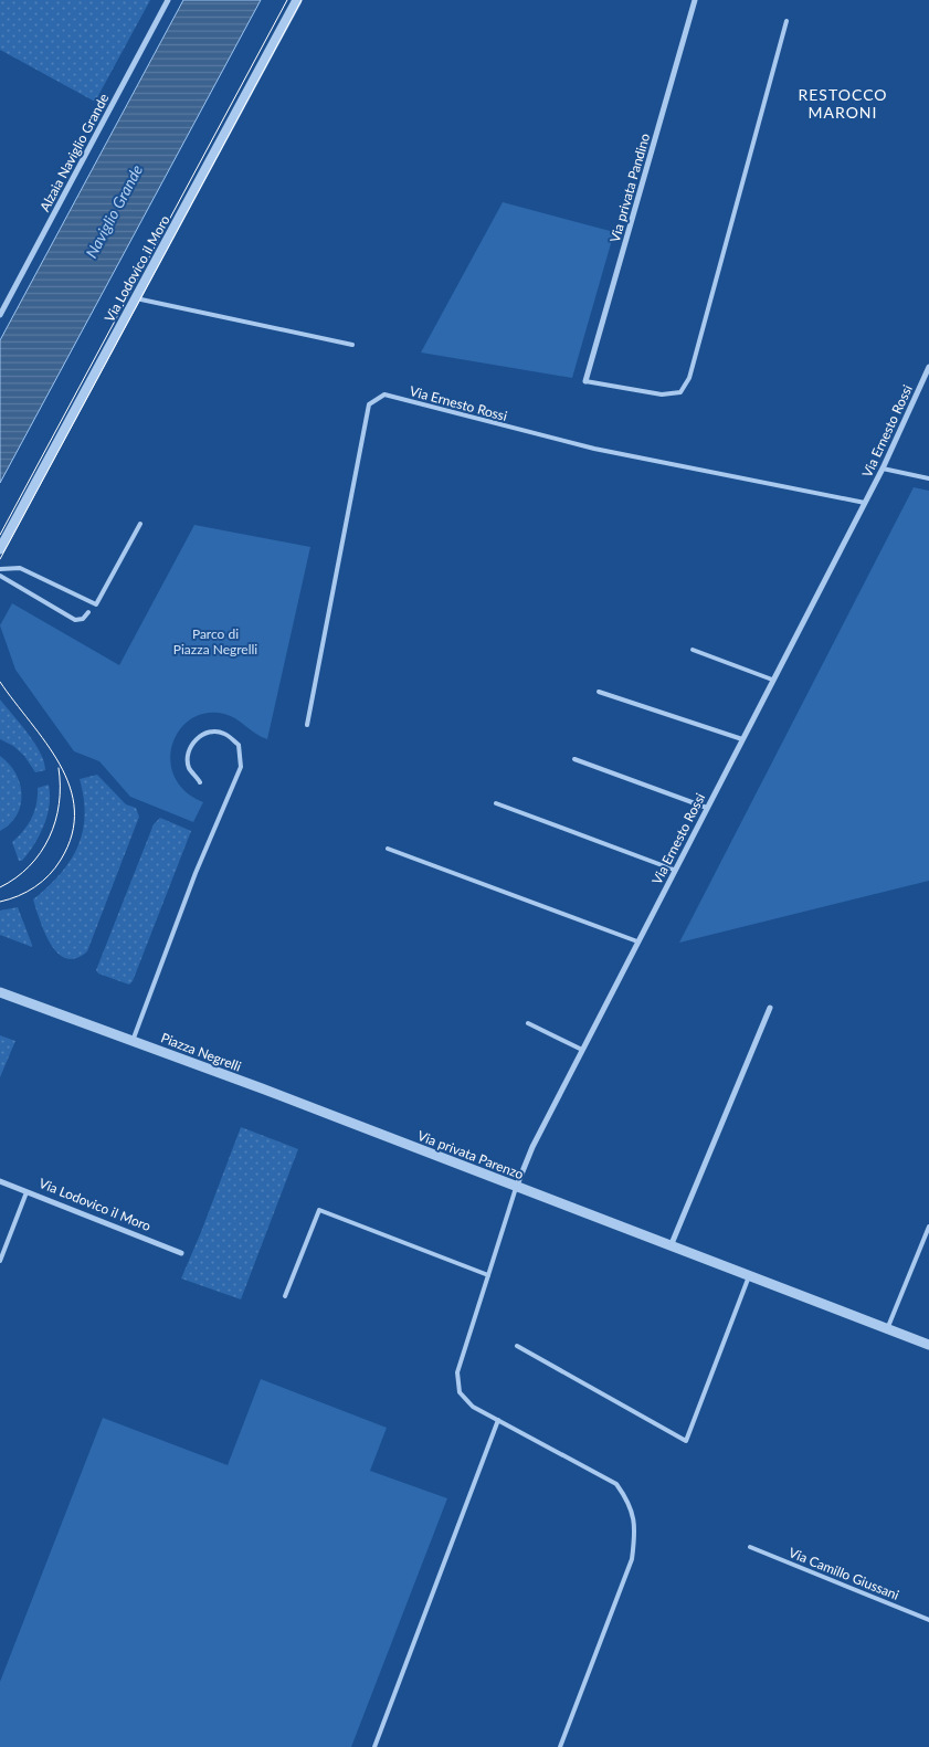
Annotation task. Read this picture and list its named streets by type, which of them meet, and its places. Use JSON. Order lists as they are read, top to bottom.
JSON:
{
  "streets": {
    "street": [
      "Alzaia Naviglio Grande",
      "Via privata Pandino",
      "Via Lodovico il Moro",
      "Via Ernesto Rossi",
      "Piazza Negrelli",
      "Via privata Parenzo"
    ],
    "lane": ["Via Camillo Giussani"]
  },
  "crossings": [
    ["Via Ernesto Rossi", "Via privata Parenzo"],
    ["Piazza Negrelli", "Via privata Parenzo"]
  ],
  "districts": ["RESTOCCO MARONI"],
  "water": ["Naviglio Grande"],
  "parks": ["Parco di Piazza Negrelli"]
}
